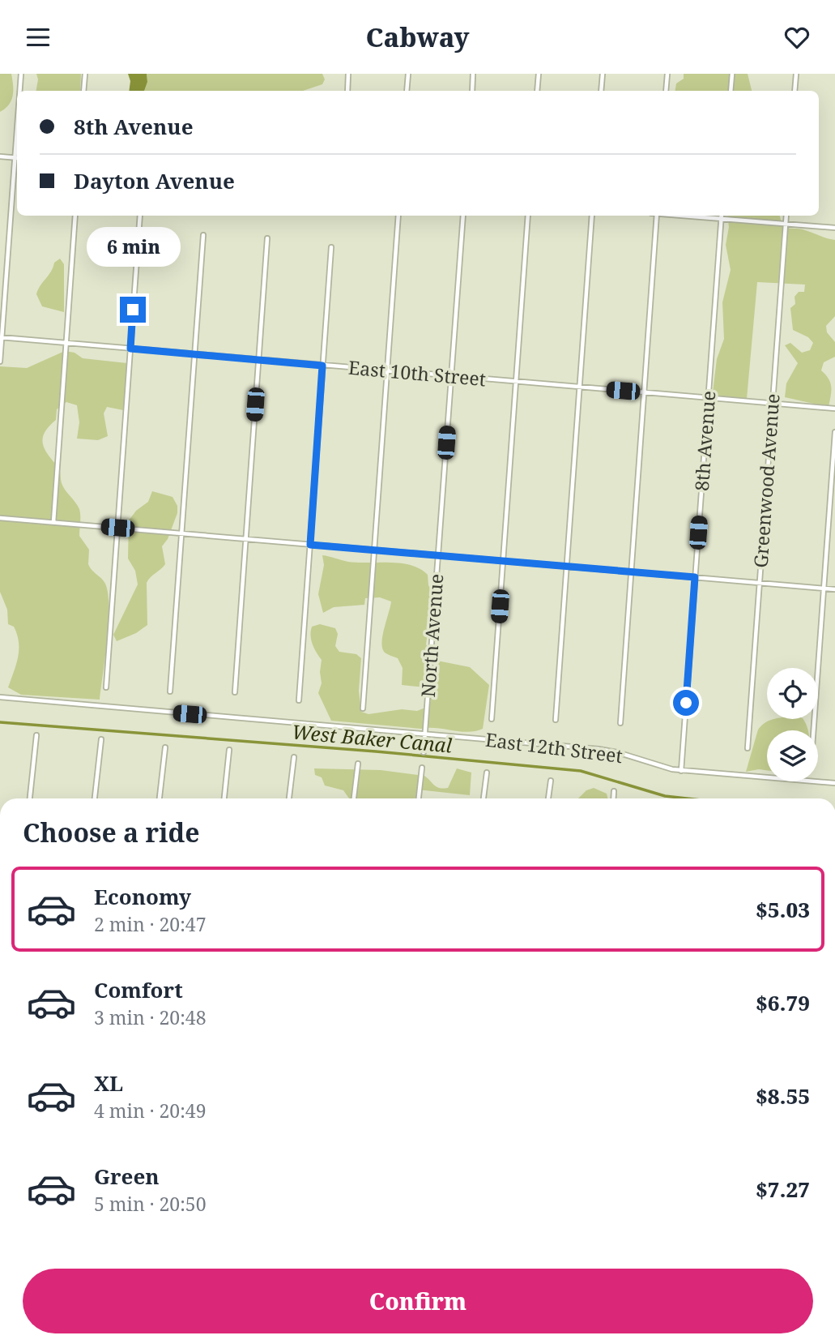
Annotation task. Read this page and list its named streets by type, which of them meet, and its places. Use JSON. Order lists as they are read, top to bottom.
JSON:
{
  "streets": {
    "street": [
      "East 10th Street",
      "8th Avenue",
      "Greenwood Avenue",
      "North Avenue",
      "East 12th Street"
    ]
  },
  "crossings": [
    ["East 10th Street", "8th Avenue"],
    ["East 10th Street", "Greenwood Avenue"],
    ["East 10th Street", "North Avenue"],
    ["8th Avenue", "East 12th Street"],
    ["North Avenue", "East 12th Street"]
  ],
  "water": ["West Baker Canal"],
  "page": {
    "header": "Cabway",
    "banner": ["8th Avenue", "Dayton Avenue"],
    "bubble": "6 min",
    "heading": "Choose a ride",
    "list": [
      {
        "name": "Economy",
        "note": "2 min · 20:47",
        "value": "$5.03"
      },
      {
        "name": "Comfort",
        "note": "3 min · 20:48",
        "value": "$6.79"
      },
      {
        "name": "XL",
        "note": "4 min · 20:49",
        "value": "$8.55"
      },
      {
        "name": "Green",
        "note": "5 min · 20:50",
        "value": "$7.27"
      }
    ],
    "buttons": "Confirm"
  }
}
